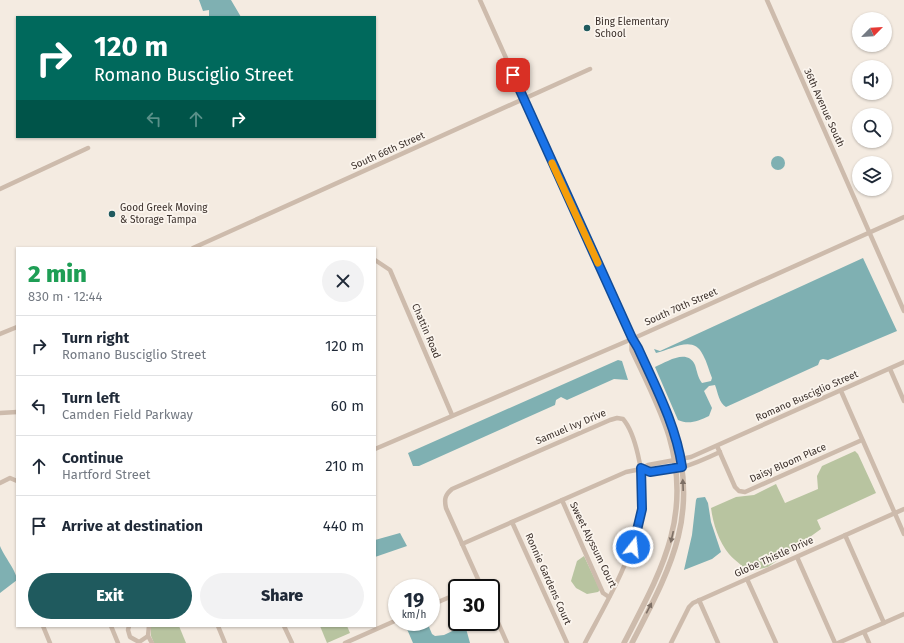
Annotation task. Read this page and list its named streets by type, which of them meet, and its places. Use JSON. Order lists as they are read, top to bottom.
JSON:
{
  "streets": {
    "street": [
      "36th Avenue South",
      "South 66th Street",
      "South 70th Street",
      "Chattin Road",
      "Romano Busciglio Street",
      "Samuel Ivy Drive",
      "Daisy Bloom Place",
      "Sweet Alyssum Court",
      "Globe Thistle Drive",
      "Ronnie Gardens Court"
    ]
  },
  "crossings": [
    ["36th Avenue South", "South 70th Street"],
    ["South 70th Street", "Chattin Road"],
    ["Romano Busciglio Street", "Samuel Ivy Drive"],
    ["Romano Busciglio Street", "Daisy Bloom Place"],
    ["Romano Busciglio Street", "Sweet Alyssum Court"],
    ["Romano Busciglio Street", "Ronnie Gardens Court"],
    ["Samuel Ivy Drive", "Sweet Alyssum Court"]
  ],
  "places": ["Bing Elementary School", "Good Greek Moving & Storage Tampa"],
  "north": "top right",
  "page": {
    "turn": ["120 m", "Romano Busciglio Street"],
    "heading": ["2 min", "830 m · 12:44"],
    "list": [
      {
        "name": "Turn right",
        "note": "Romano Busciglio Street",
        "value": "120 m"
      },
      {
        "name": "Turn left",
        "note": "Camden Field Parkway",
        "value": "60 m"
      },
      {
        "name": "Continue",
        "note": "Hartford Street",
        "value": "210 m"
      },
      {
        "name": "Arrive at destination",
        "value": "440 m"
      }
    ],
    "buttons": ["Exit", "Share"],
    "speed": "19 km/h",
    "limit": "30"
  }
}
